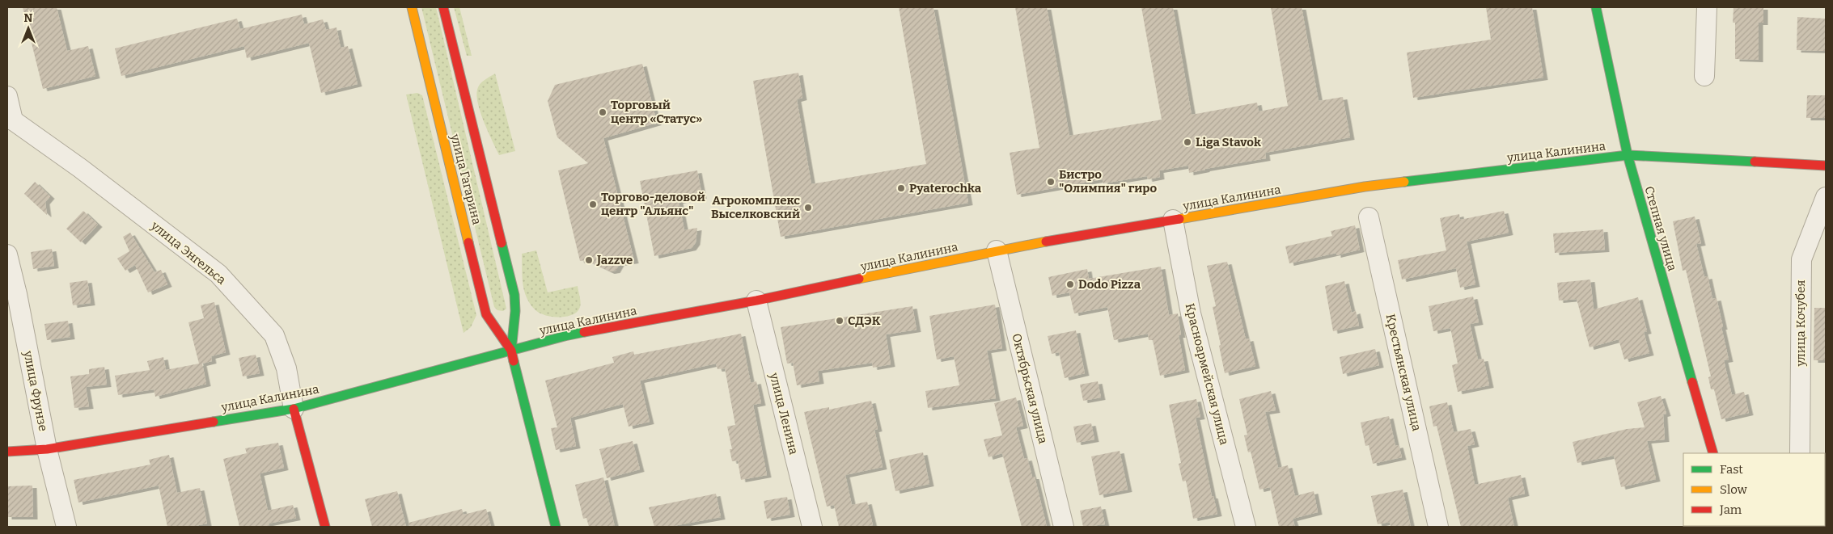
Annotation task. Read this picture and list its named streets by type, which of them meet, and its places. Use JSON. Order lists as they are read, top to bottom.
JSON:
{
  "streets": {
    "main road": [
      "улица Калинина",
      "улица Гагарина",
      "Степная улица",
      "улица Энгельса"
    ],
    "street": [
      "улица Кочубея",
      "Крестьянская улица",
      "Красноармейская улица",
      "Октябрьская улица",
      "улица Фрунзе",
      "улица Ленина"
    ]
  },
  "crossings": [
    ["улица Калинина", "улица Гагарина"],
    ["улица Калинина", "Степная улица"],
    ["улица Калинина", "улица Энгельса"],
    ["улица Калинина", "Красноармейская улица"],
    ["улица Калинина", "Октябрьская улица"],
    ["улица Калинина", "улица Фрунзе"],
    ["улица Калинина", "улица Ленина"]
  ],
  "places": [
    "Торговый центр «Статус»",
    "Liga Stavok",
    "Бистро \"Олимпия\" гиро",
    "Pyaterochka",
    "Торгово-деловой центр \"Альянс\"",
    "Агрокомплекс Выселковский",
    "Jazzve",
    "Dodo Pizza",
    "СДЭК"
  ],
  "legend": ["Fast", "Slow", "Jam"],
  "north": "top"
}
